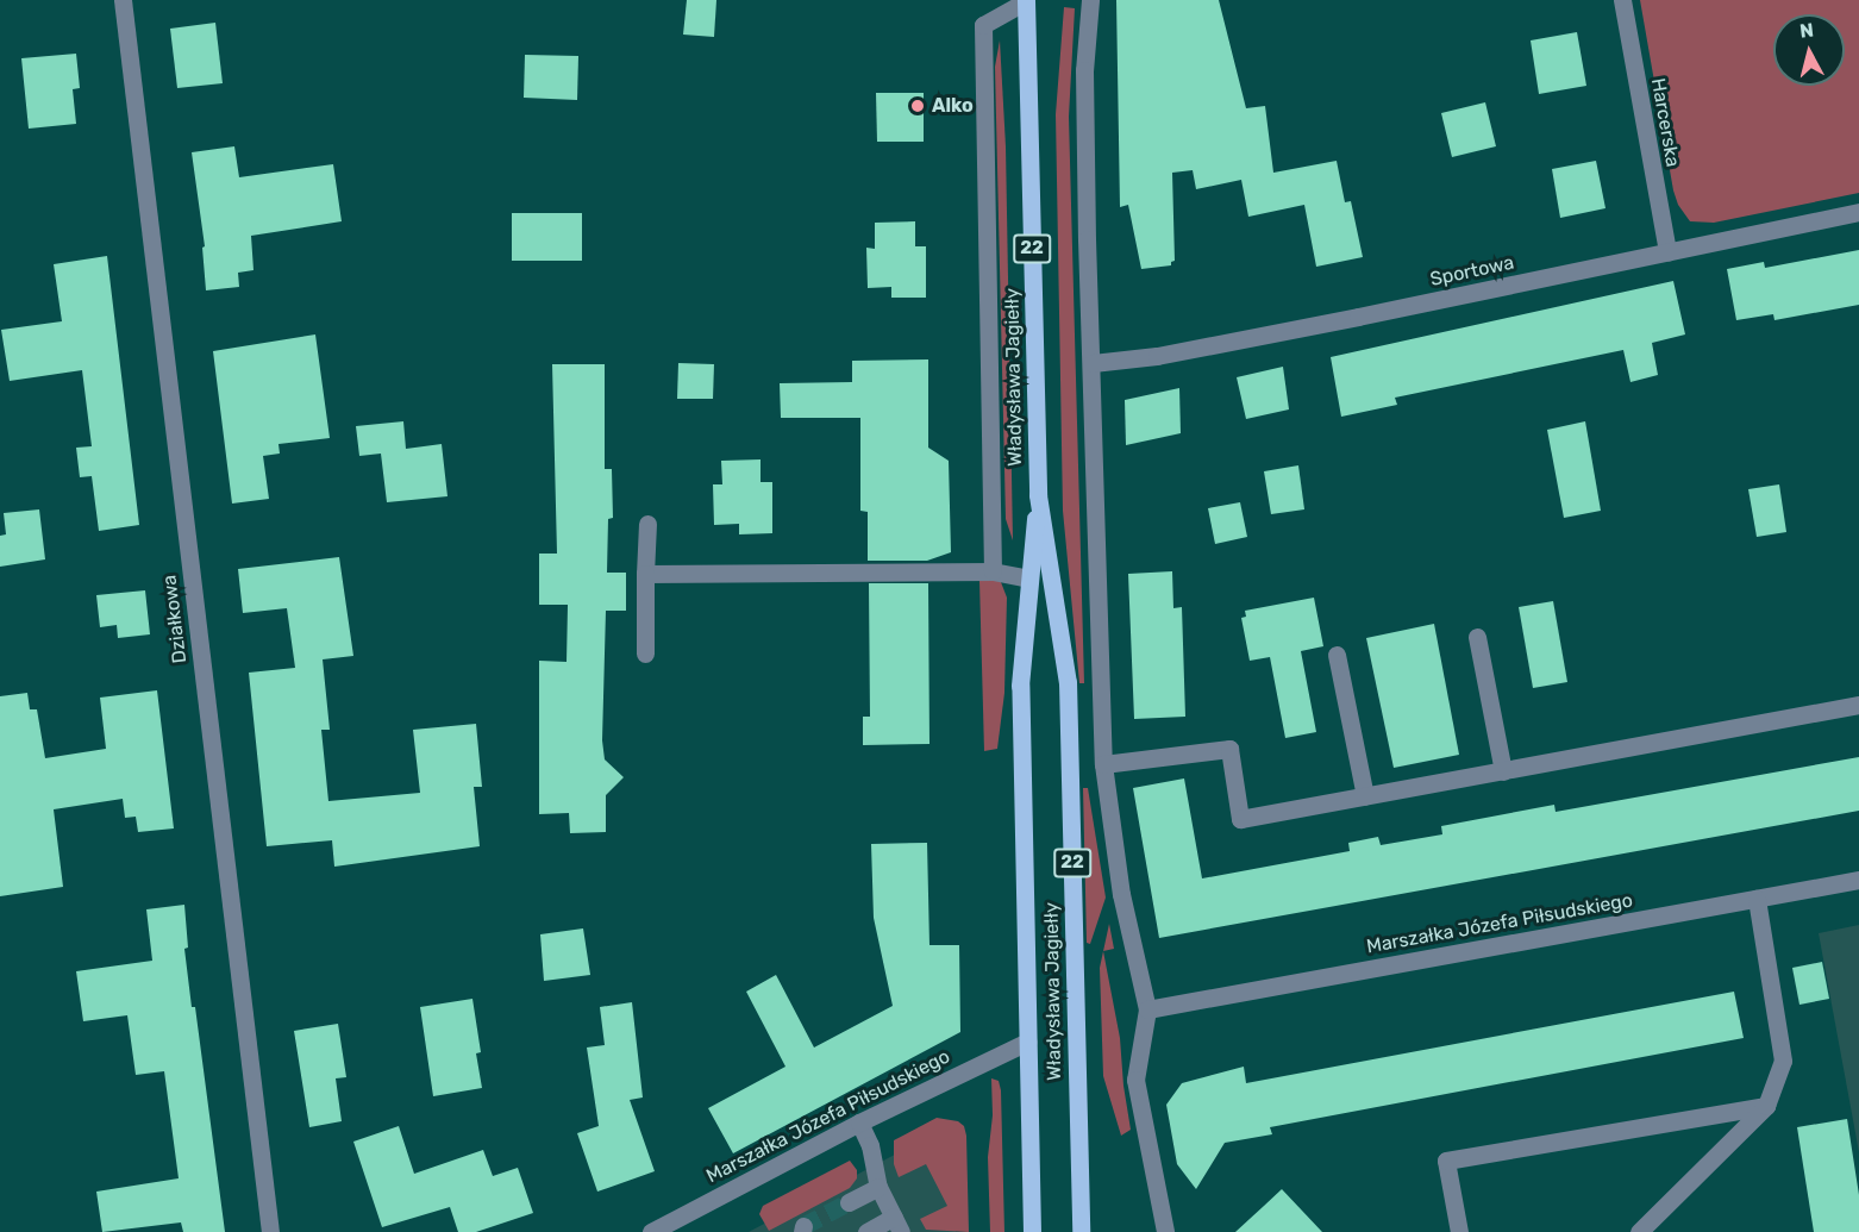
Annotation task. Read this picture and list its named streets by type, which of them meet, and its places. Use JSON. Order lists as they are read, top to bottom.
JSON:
{
  "streets": {
    "main road": ["22", "Władysława Jagiełły"],
    "street": [
      "Harcerska",
      "Sportowa",
      "Działkowa",
      "Marszałka Józefa Piłsudskiego"
    ]
  },
  "crossings": [
    ["Harcerska", "Sportowa"],
    ["Władysława Jagiełły", "Marszałka Józefa Piłsudskiego"]
  ],
  "places": ["Alko"],
  "north": "top"
}
